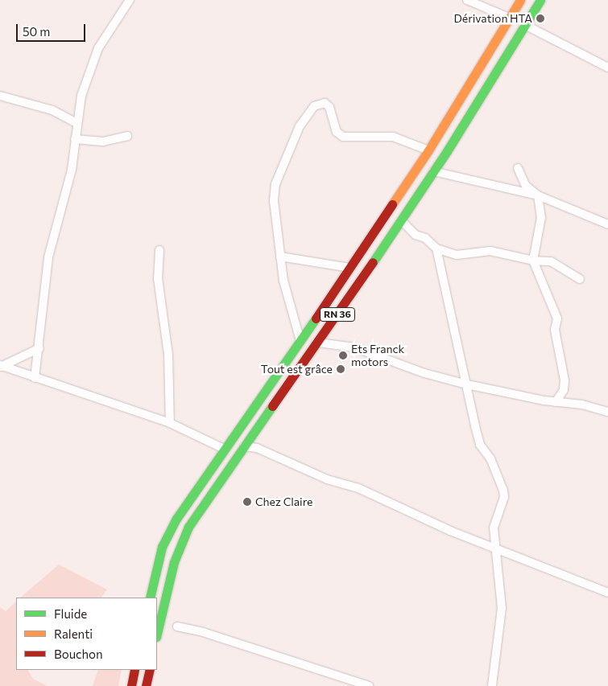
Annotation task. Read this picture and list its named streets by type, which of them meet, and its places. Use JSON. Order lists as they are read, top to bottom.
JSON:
{
  "streets": {
    "main road": ["RN 36"]
  },
  "places": [
    "Dérivation HTA",
    "Ets Franck motors",
    "Tout est grâce",
    "Chez Claire"
  ],
  "legend": ["Fluide", "Ralenti", "Bouchon"],
  "scale_bar": "50 m"
}
